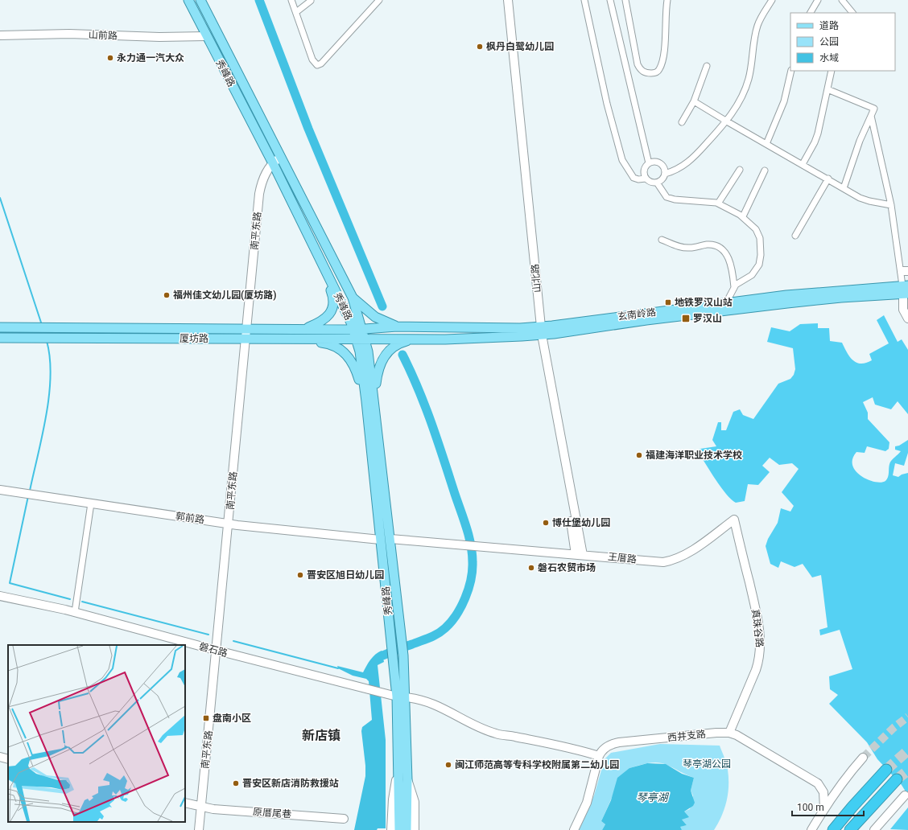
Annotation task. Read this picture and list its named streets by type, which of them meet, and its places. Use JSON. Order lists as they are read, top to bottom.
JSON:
{
  "streets": {
    "main road": ["秀峰路", "玄南岭路", "厦坊路"],
    "street": [
      "山前路",
      "南平东路",
      "山北路",
      "郭前路",
      "王厝路",
      "真珠谷路",
      "磐石路",
      "西井支路",
      "原厝尾巷"
    ]
  },
  "crossings": [
    ["山前路", "秀峰路"],
    ["秀峰路", "南平东路"],
    ["秀峰路", "厦坊路"],
    ["秀峰路", "郭前路"],
    ["秀峰路", "王厝路"],
    ["秀峰路", "磐石路"],
    ["南平东路", "厦坊路"],
    ["南平东路", "郭前路"],
    ["南平东路", "磐石路"],
    ["南平东路", "原厝尾巷"],
    ["山北路", "玄南岭路"],
    ["山北路", "王厝路"],
    ["玄南岭路", "厦坊路"],
    ["王厝路", "真珠谷路"],
    ["真珠谷路", "西井支路"]
  ],
  "districts": ["新店镇"],
  "water": ["琴亭湖"],
  "parks": ["琴亭湖公园"],
  "places": {
    "other": [
      "枫丹白鹭幼儿园",
      "永力通一汽大众",
      "福州佳文幼儿园(厦坊路)",
      "福建海洋职业技术学校",
      "博仕堡幼儿园",
      "磐石农贸市场",
      "晋安区旭日幼儿园",
      "闽江师范高等专科学校附属第二幼儿园",
      "晋安区新店消防救援站"
    ],
    "transit": ["地铁罗汉山站", "罗汉山", "盘南小区"]
  },
  "legend": ["道路", "公园", "水域"],
  "scale_bar": "100 m"
}
